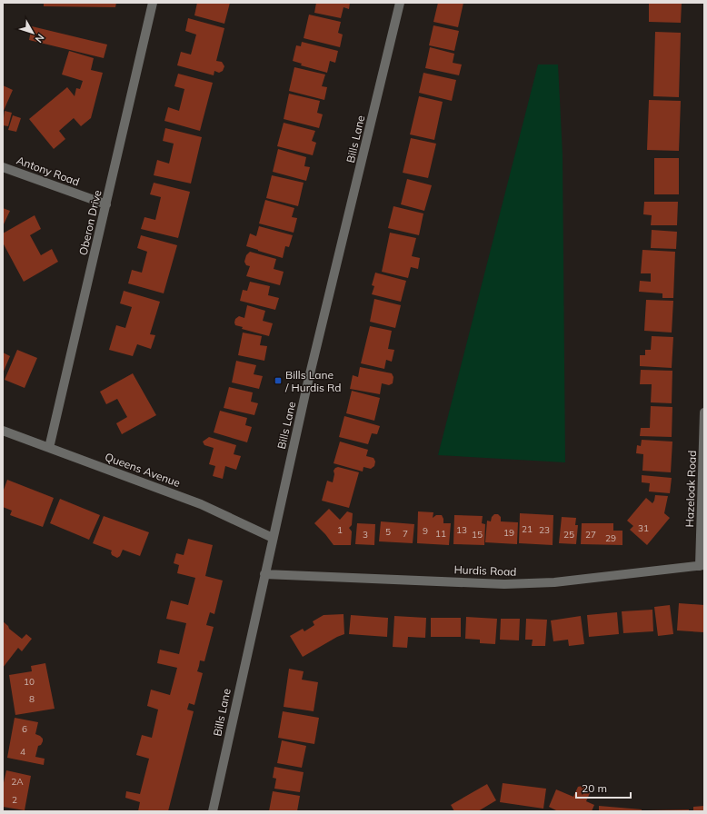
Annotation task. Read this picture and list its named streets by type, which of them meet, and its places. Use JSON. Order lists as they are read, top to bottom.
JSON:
{
  "streets": {
    "street": [
      "Bills Lane",
      "Antony Road",
      "Oberon Drive",
      "Queens Avenue",
      "Hazeloak Road",
      "Hurdis Road"
    ]
  },
  "crossings": [
    ["Bills Lane", "Queens Avenue"],
    ["Bills Lane", "Hurdis Road"],
    ["Antony Road", "Oberon Drive"],
    ["Oberon Drive", "Queens Avenue"],
    ["Hazeloak Road", "Hurdis Road"]
  ],
  "places": {
    "transit": ["Bills Lane / Hurdis Rd"]
  },
  "house_numbers": [
    "31",
    "21",
    "1",
    "13",
    "23",
    "9",
    "5",
    "19",
    "7",
    "11",
    "3",
    "15",
    "25",
    "27",
    "29",
    "10",
    "8",
    "6",
    "4",
    "2A",
    "2"
  ],
  "scale_bar": "20 m",
  "north": "bottom right"
}
